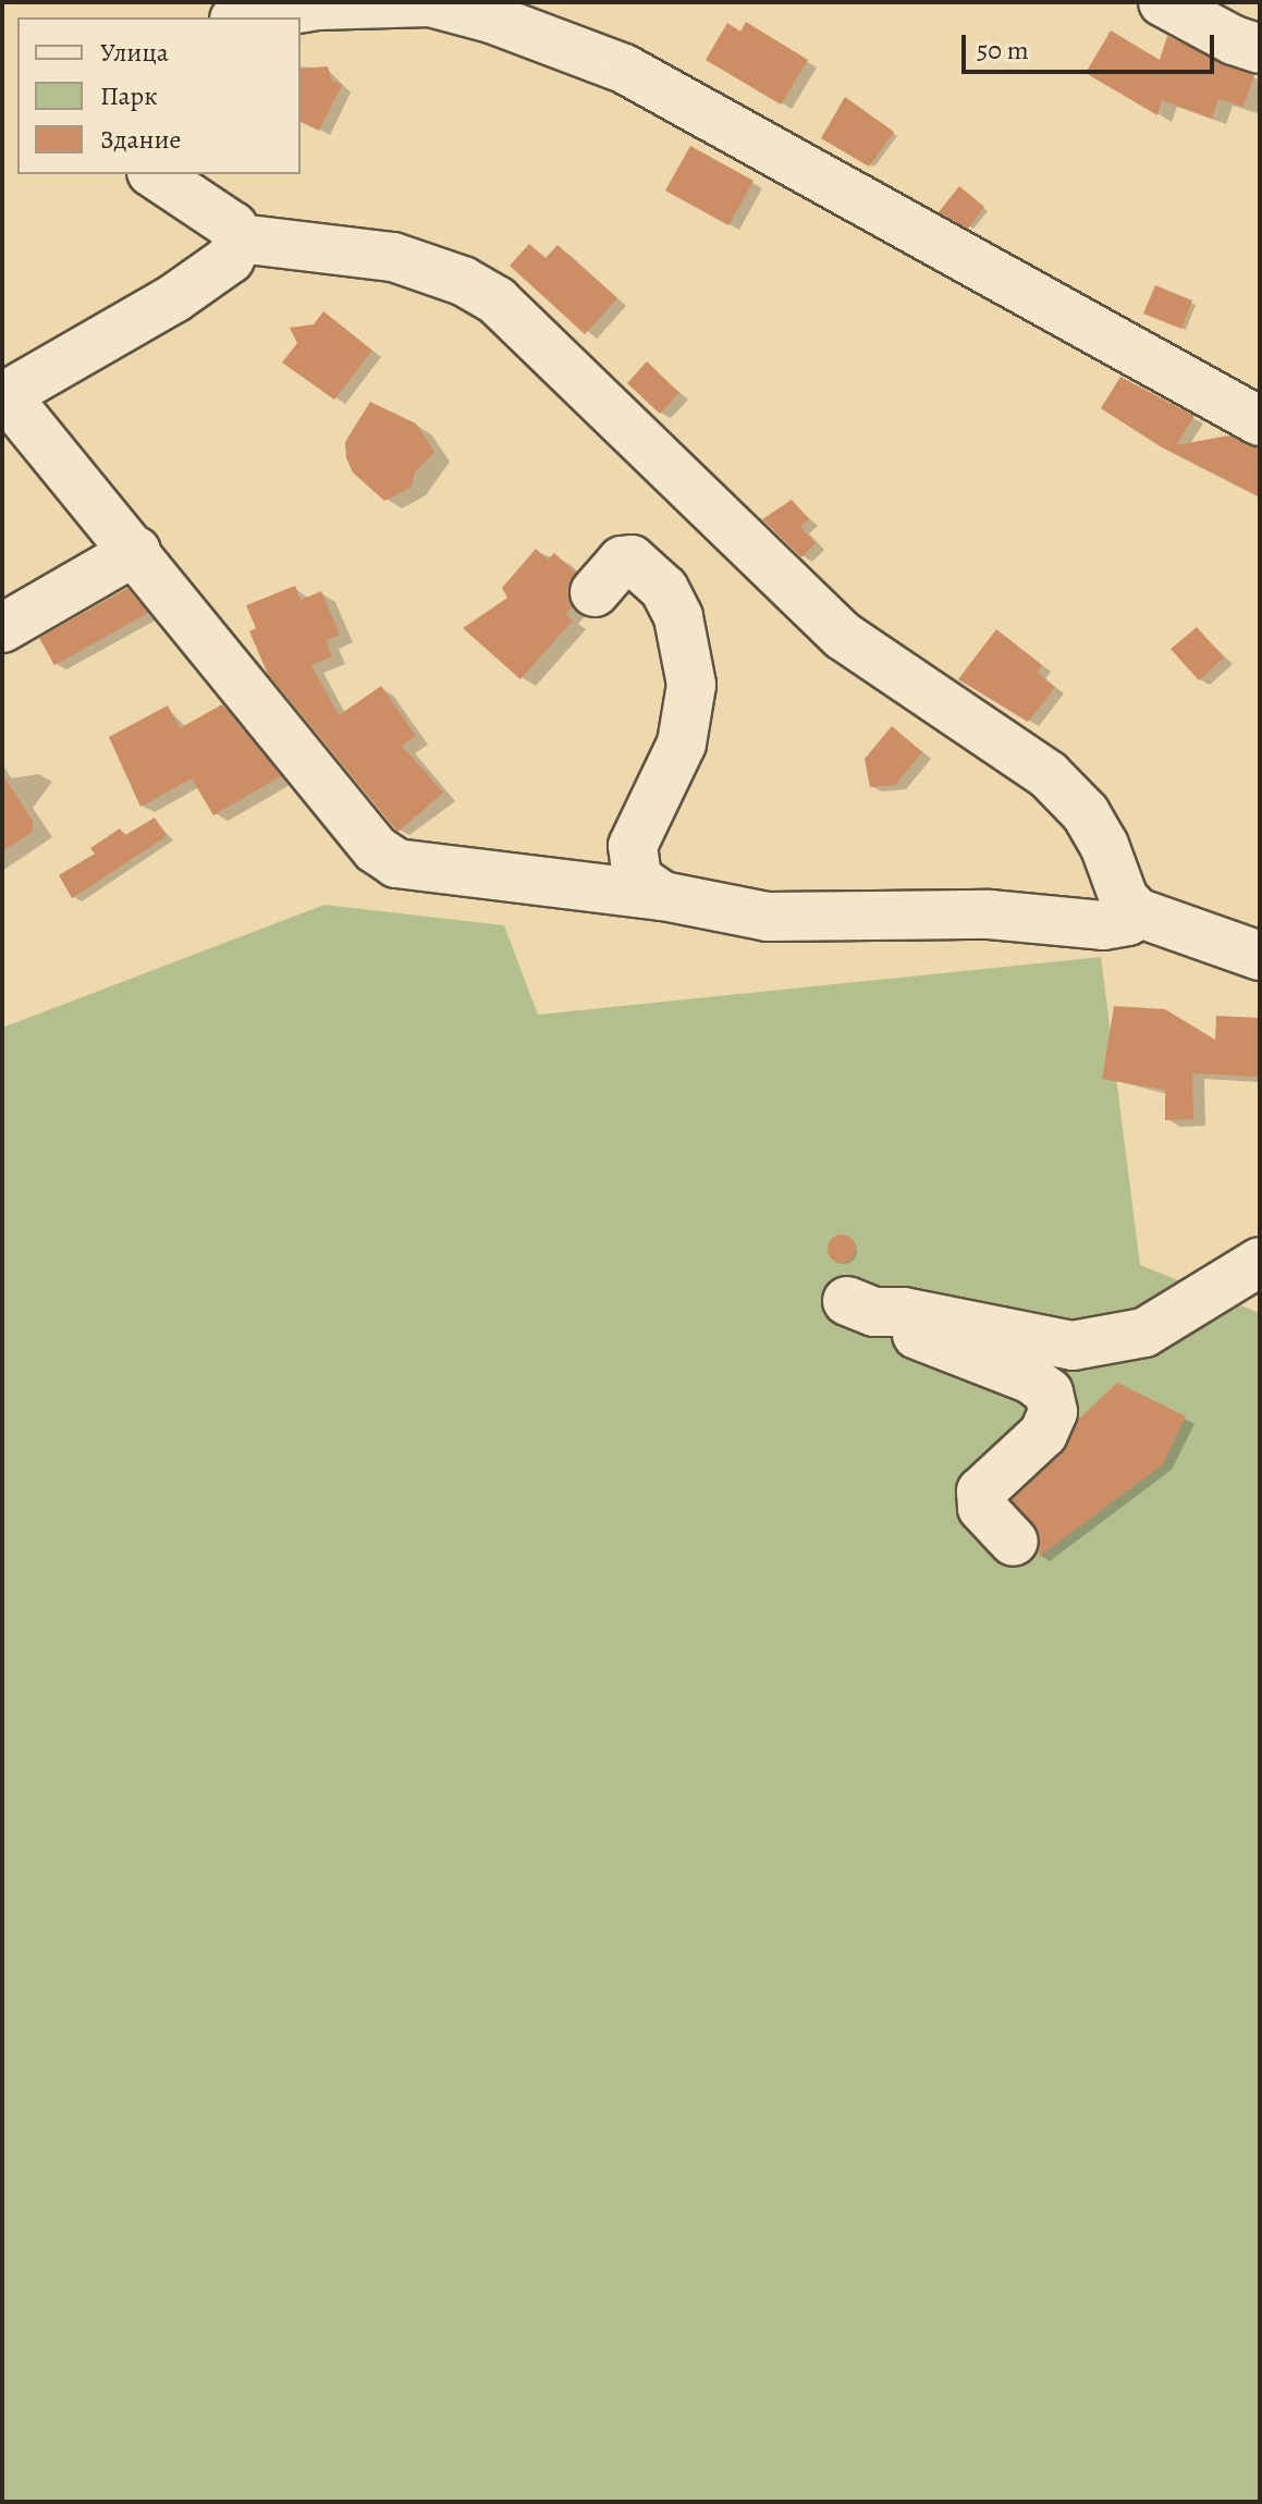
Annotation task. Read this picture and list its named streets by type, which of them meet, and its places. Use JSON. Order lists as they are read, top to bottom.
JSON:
{
  "legend": ["Улица", "Парк", "Здание"],
  "scale_bar": "50 m"
}
